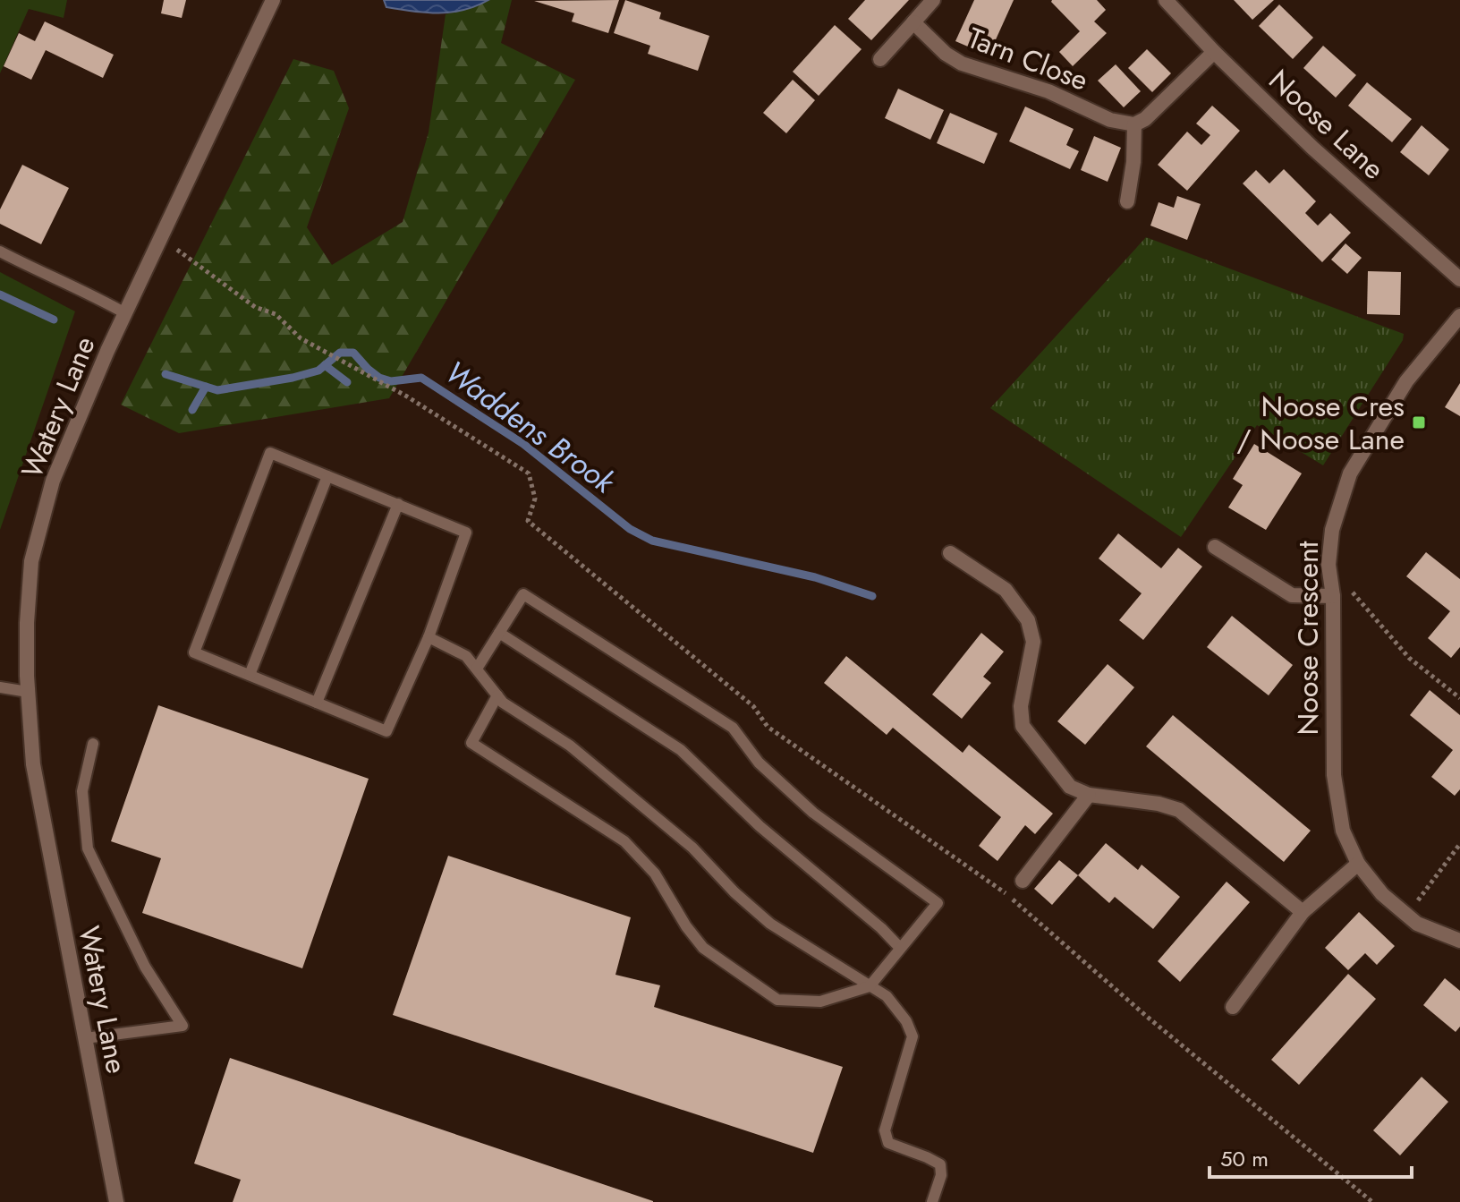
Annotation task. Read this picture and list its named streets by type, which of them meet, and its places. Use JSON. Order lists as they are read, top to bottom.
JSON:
{
  "streets": {
    "street": [
      "Tarn Close",
      "Noose Lane",
      "Watery Lane",
      "Noose Crescent"
    ]
  },
  "water": ["Waddens Brook"],
  "places": {
    "transit": ["Noose Cres / Noose Lane"]
  },
  "scale_bar": "50 m"
}
